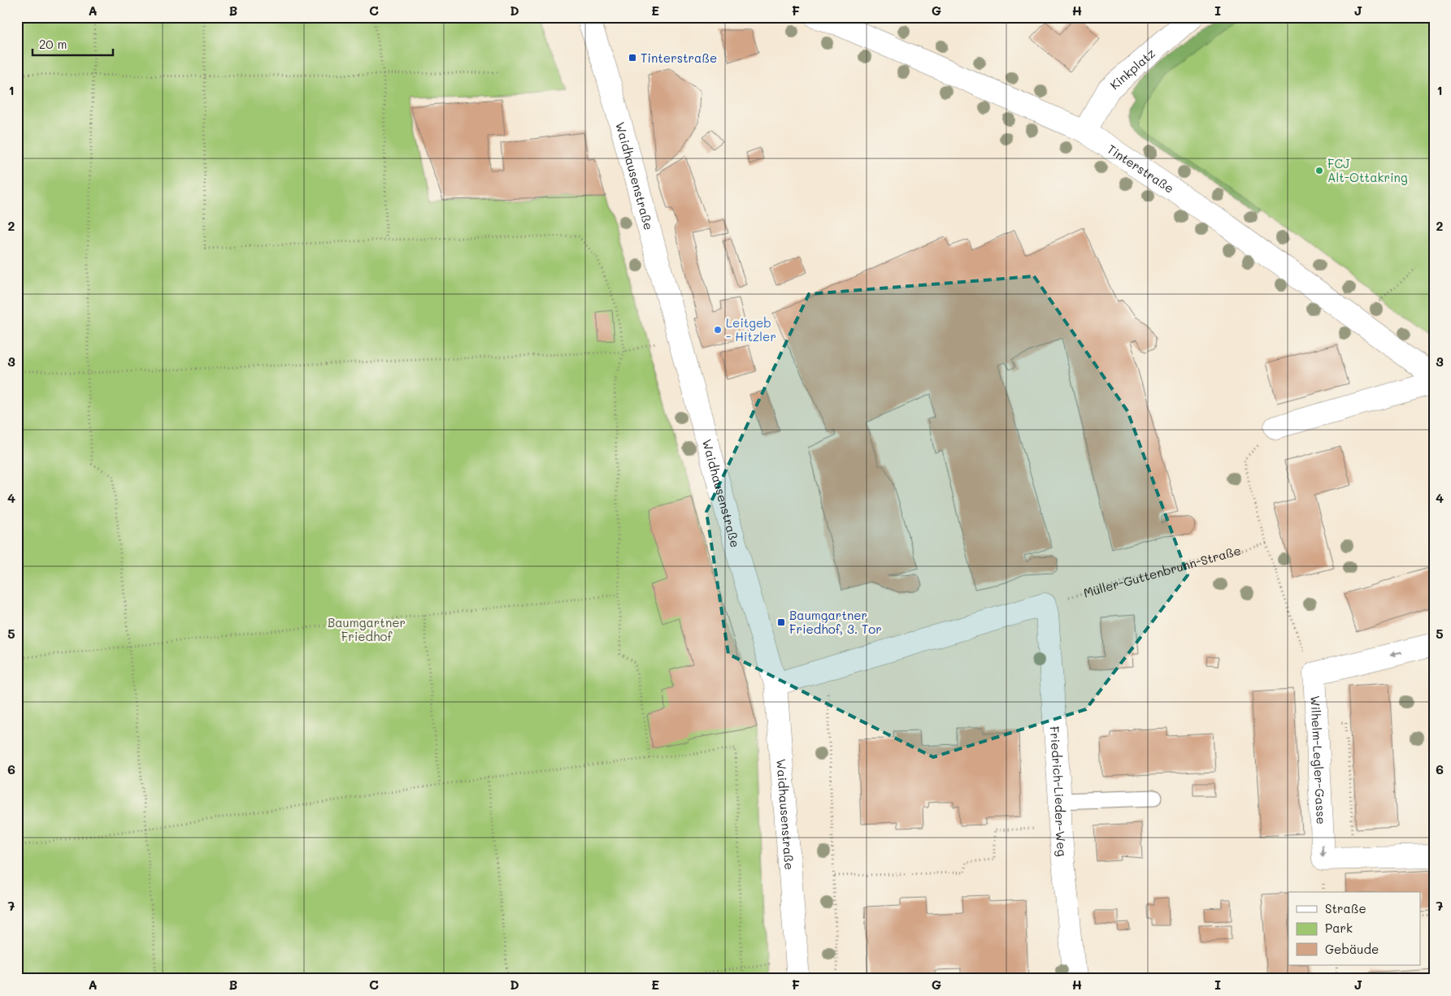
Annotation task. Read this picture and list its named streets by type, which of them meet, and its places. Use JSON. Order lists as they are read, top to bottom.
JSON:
{
  "streets": {
    "street": [
      "Kinkplatz",
      "Tinterstraße",
      "Waidhausenstraße",
      "Wilhelm-Legler-Gasse",
      "Friedrich-Lieder-Weg"
    ],
    "path": ["Müller-Guttenbrunn-Straße"]
  },
  "crossings": [
    ["Kinkplatz", "Tinterstraße"],
    ["Müller-Guttenbrunn-Straße", "Friedrich-Lieder-Weg"]
  ],
  "one_way": ["Wilhelm-Legler-Gasse"],
  "parks": ["Baumgartner Friedhof"],
  "places": {
    "transit": ["Tinterstraße", "Baumgartner Friedhof, 3. Tor"],
    "other": ["FCJ Alt-Ottakring", "Leitgeb - Hitzler"]
  },
  "legend": ["Straße", "Park", "Gebäude"],
  "scale_bar": "20 m",
  "grid": {
    "columns": [
      "A",
      "B",
      "C",
      "D",
      "E",
      "F",
      "G",
      "H",
      "I",
      "J"
    ],
    "rows": [
      "1",
      "2",
      "3",
      "4",
      "5",
      "6",
      "7"
    ]
  }
}
